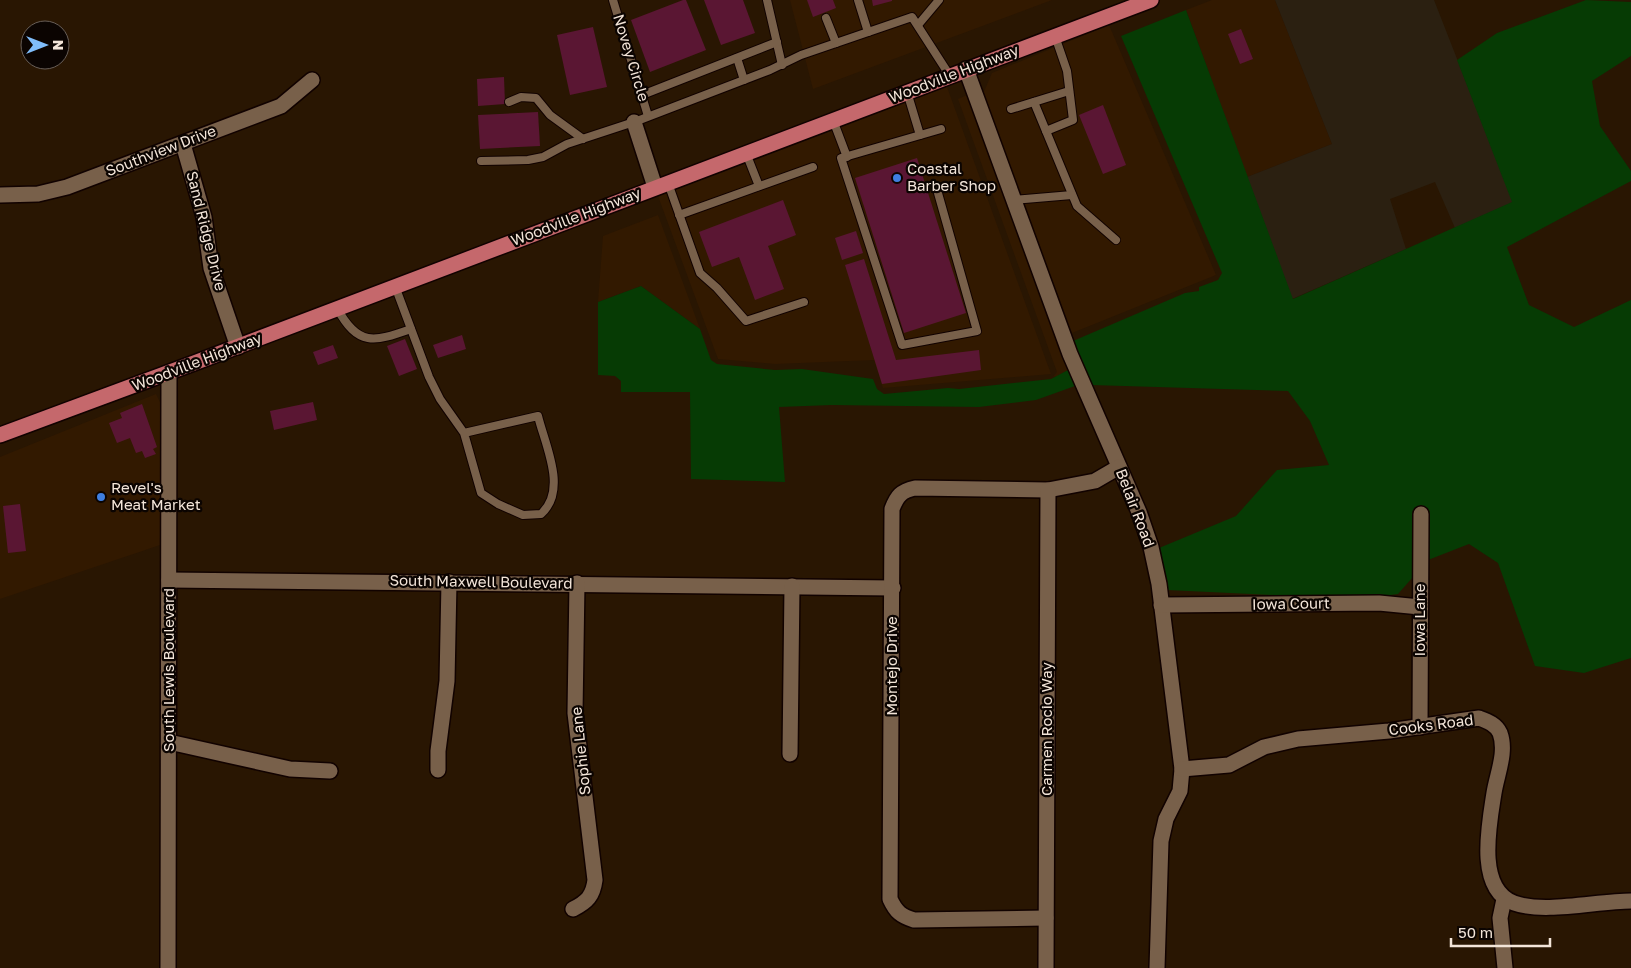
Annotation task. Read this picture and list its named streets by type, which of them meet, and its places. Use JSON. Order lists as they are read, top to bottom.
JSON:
{
  "streets": {
    "main road": ["Woodville Highway"],
    "street": [
      "Novey Circle",
      "Southview Drive",
      "Sand Ridge Drive",
      "Belair Road",
      "South Maxwell Boulevard",
      "Iowa Court",
      "Iowa Lane",
      "Montejo Drive",
      "South Lewis Boulevard",
      "Cooks Road",
      "Carmen Rocio Way",
      "Sophie Lane"
    ]
  },
  "crossings": [
    ["Novey Circle", "Woodville Highway"],
    ["Woodville Highway", "Sand Ridge Drive"],
    ["Woodville Highway", "Belair Road"],
    ["Woodville Highway", "South Lewis Boulevard"],
    ["Southview Drive", "Sand Ridge Drive"],
    ["Belair Road", "Iowa Court"],
    ["Belair Road", "Montejo Drive"],
    ["Belair Road", "Cooks Road"],
    ["South Maxwell Boulevard", "Montejo Drive"],
    ["South Maxwell Boulevard", "South Lewis Boulevard"],
    ["South Maxwell Boulevard", "Sophie Lane"],
    ["Iowa Court", "Iowa Lane"],
    ["Iowa Lane", "Cooks Road"],
    ["Montejo Drive", "Carmen Rocio Way"]
  ],
  "places": ["Coastal Barber Shop", "Revel's Meat Market"],
  "scale_bar": "50 m",
  "north": "right"
}
